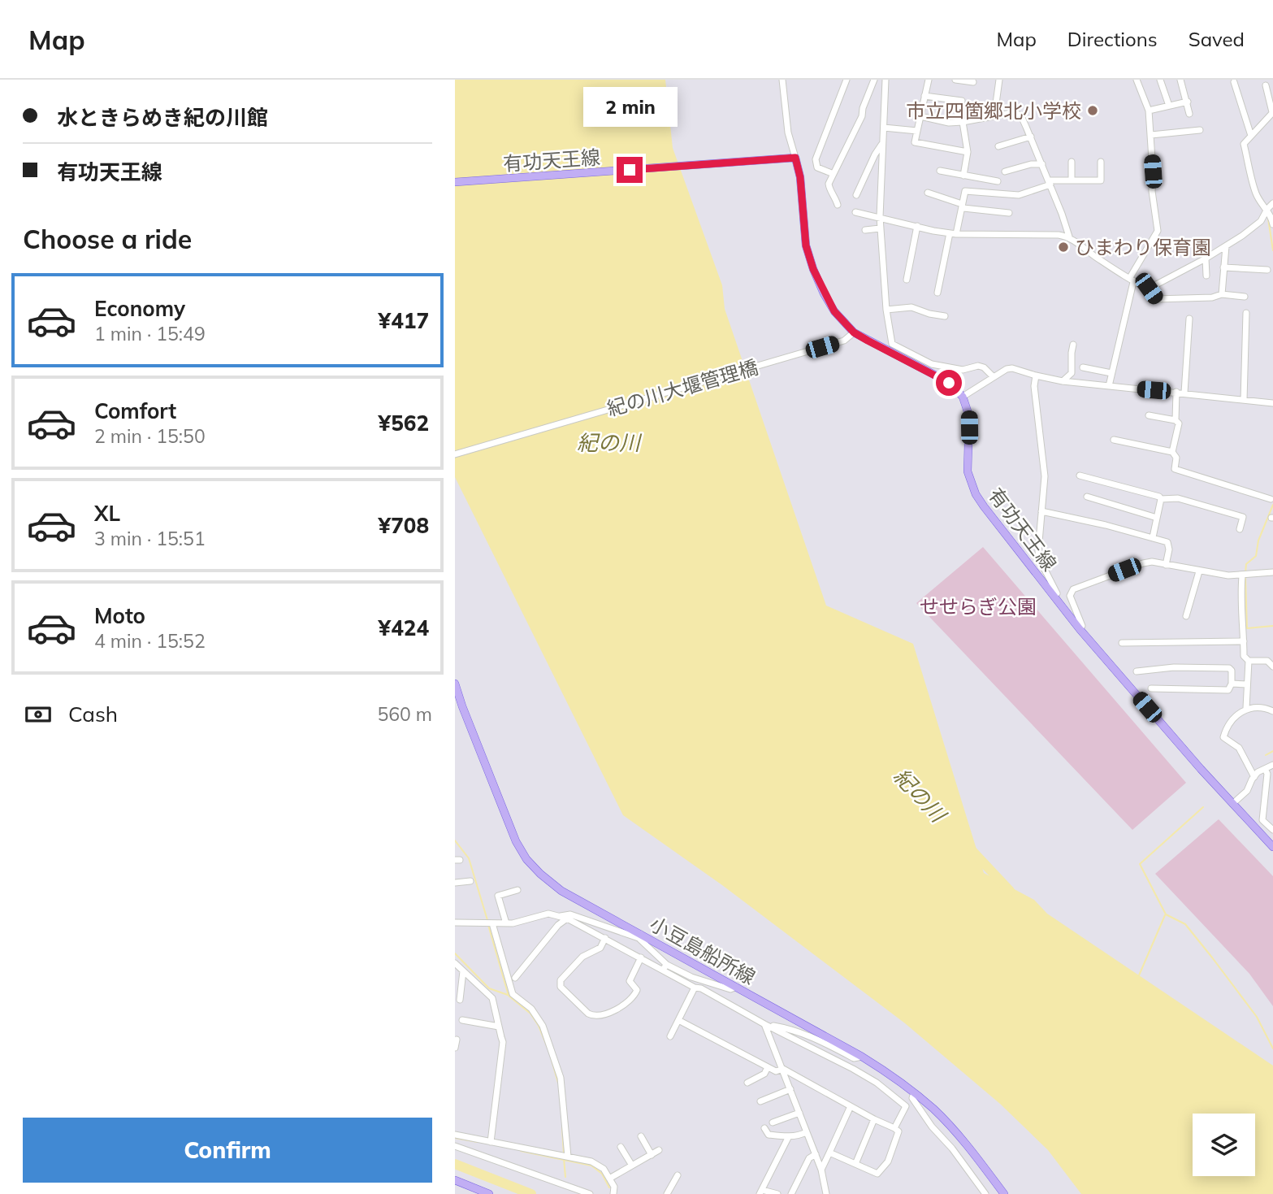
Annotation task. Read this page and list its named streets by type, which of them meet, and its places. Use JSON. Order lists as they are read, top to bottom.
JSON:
{
  "streets": {
    "main road": ["有功天王線", "小豆島船所線"],
    "street": ["紀の川大堰管理橋"]
  },
  "water": ["紀の川"],
  "parks": ["せせらぎ公園"],
  "places": ["市立四箇郷北小学校", "ひまわり保育園"],
  "page": {
    "header": "Map",
    "nav": ["Map", "Directions", "Saved"],
    "banner": ["水ときらめき紀の川館", "有功天王線"],
    "bubble": "2 min",
    "heading": "Choose a ride",
    "list": [
      {
        "name": "Economy",
        "note": "1 min · 15:49",
        "value": "¥417"
      },
      {
        "name": "Comfort",
        "note": "2 min · 15:50",
        "value": "¥562"
      },
      {
        "name": "XL",
        "note": "3 min · 15:51",
        "value": "¥708"
      },
      {
        "name": "Moto",
        "note": "4 min · 15:52",
        "value": "¥424"
      }
    ],
    "pay": ["Cash", "560 m"],
    "buttons": "Confirm"
  }
}
